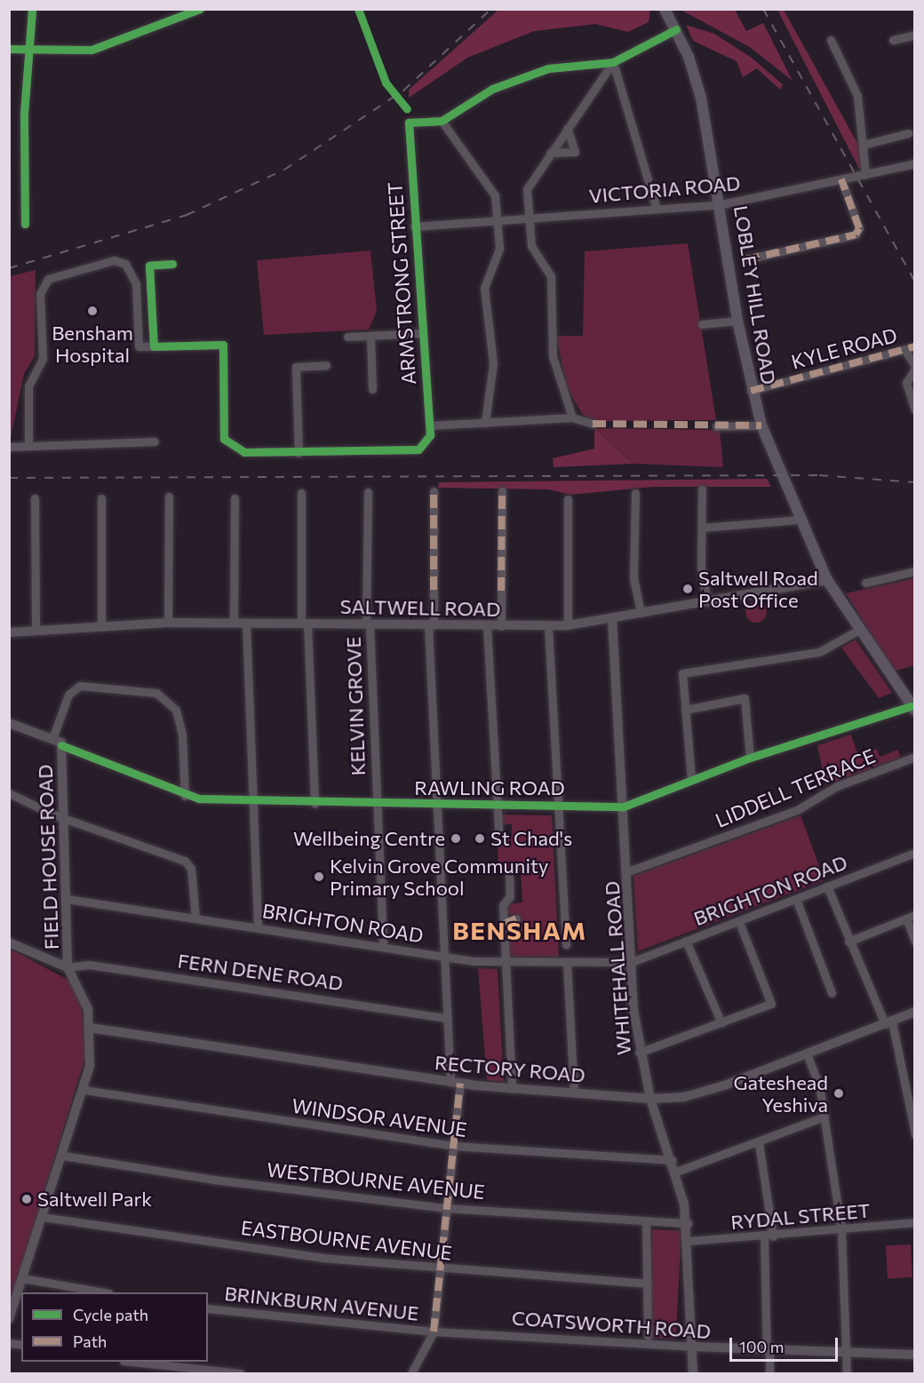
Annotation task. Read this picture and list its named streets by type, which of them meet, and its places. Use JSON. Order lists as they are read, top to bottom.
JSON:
{
  "streets": {
    "main road": ["LOBLEY HILL ROAD"],
    "street": [
      "VICTORIA ROAD",
      "ARMSTRONG STREET",
      "KYLE ROAD",
      "SALTWELL ROAD",
      "KELVIN GROVE",
      "RAWLING ROAD",
      "LIDDELL TERRACE",
      "FIELD HOUSE ROAD",
      "BRIGHTON ROAD",
      "WHITEHALL ROAD",
      "FERN DENE ROAD",
      "RECTORY ROAD",
      "WINDSOR AVENUE",
      "WESTBOURNE AVENUE",
      "RYDAL STREET",
      "EASTBOURNE AVENUE",
      "BRINKBURN AVENUE",
      "COATSWORTH ROAD"
    ]
  },
  "crossings": [
    ["VICTORIA ROAD", "ARMSTRONG STREET"],
    ["VICTORIA ROAD", "LOBLEY HILL ROAD"],
    ["LOBLEY HILL ROAD", "KYLE ROAD"],
    ["LOBLEY HILL ROAD", "SALTWELL ROAD"],
    ["LOBLEY HILL ROAD", "RAWLING ROAD"],
    ["SALTWELL ROAD", "KELVIN GROVE"],
    ["SALTWELL ROAD", "WHITEHALL ROAD"],
    ["KELVIN GROVE", "RAWLING ROAD"],
    ["KELVIN GROVE", "BRIGHTON ROAD"],
    ["RAWLING ROAD", "FIELD HOUSE ROAD"],
    ["RAWLING ROAD", "WHITEHALL ROAD"],
    ["LIDDELL TERRACE", "WHITEHALL ROAD"],
    ["FIELD HOUSE ROAD", "BRIGHTON ROAD"],
    ["FIELD HOUSE ROAD", "FERN DENE ROAD"],
    ["BRIGHTON ROAD", "WHITEHALL ROAD"],
    ["WHITEHALL ROAD", "RECTORY ROAD"],
    ["WHITEHALL ROAD", "WINDSOR AVENUE"],
    ["WHITEHALL ROAD", "WESTBOURNE AVENUE"],
    ["WHITEHALL ROAD", "RYDAL STREET"],
    ["WHITEHALL ROAD", "COATSWORTH ROAD"],
    ["BRINKBURN AVENUE", "COATSWORTH ROAD"]
  ],
  "districts": ["BENSHAM"],
  "places": [
    "Bensham Hospital",
    "Saltwell Road Post Office",
    "Wellbeing Centre",
    "St Chad's",
    "Kelvin Grove Community Primary School",
    "Gateshead Yeshiva",
    "Saltwell Park"
  ],
  "legend": ["Cycle path", "Path"],
  "scale_bar": "100 m"
}
